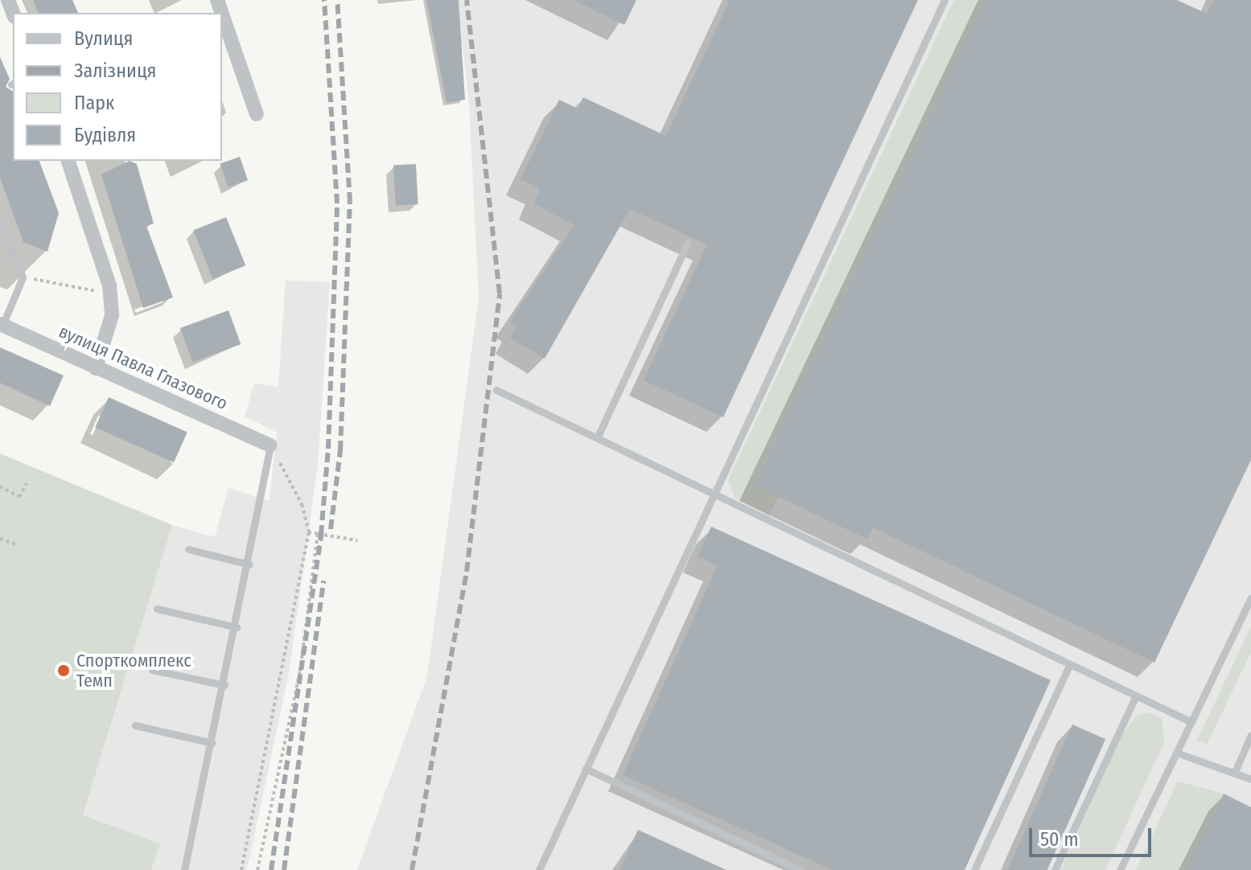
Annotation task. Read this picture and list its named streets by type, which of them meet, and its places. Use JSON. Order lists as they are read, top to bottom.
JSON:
{
  "streets": {
    "street": ["вулиця Павла Глазового"]
  },
  "places": ["Спорткомплекс Темп"],
  "legend": [
    "Вулиця",
    "Залізниця",
    "Парк",
    "Будівля"
  ],
  "scale_bar": "50 m"
}
